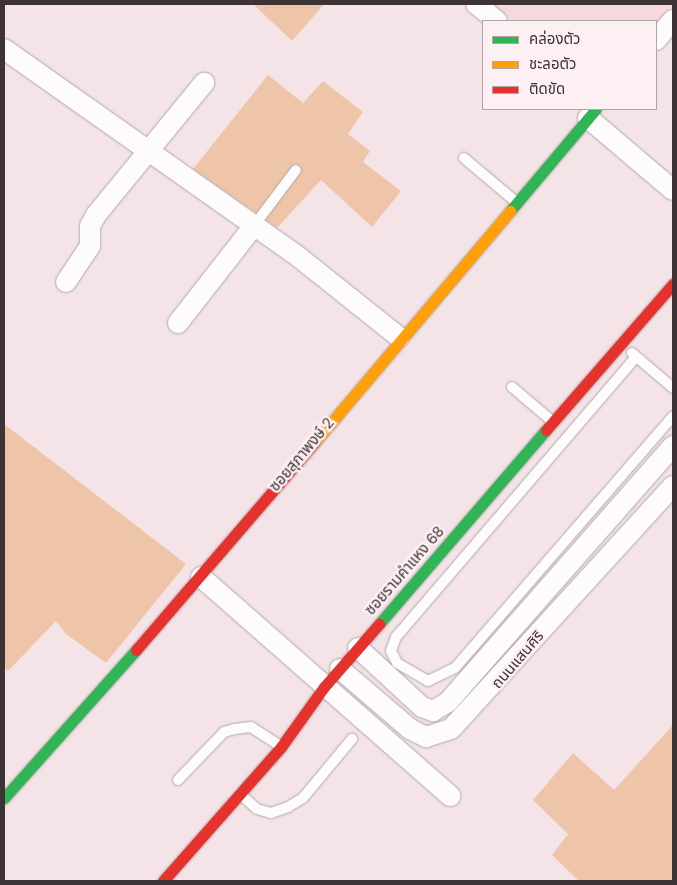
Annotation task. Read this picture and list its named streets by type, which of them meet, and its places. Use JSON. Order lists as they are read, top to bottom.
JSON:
{
  "streets": {
    "street": ["ซอยสุภาพงษ์ 2", "ซอยรามคำแหง 68", "ถนนแสนศิริ"]
  },
  "legend": ["คล่องตัว", "ชะลอตัว", "ติดขัด"]
}
